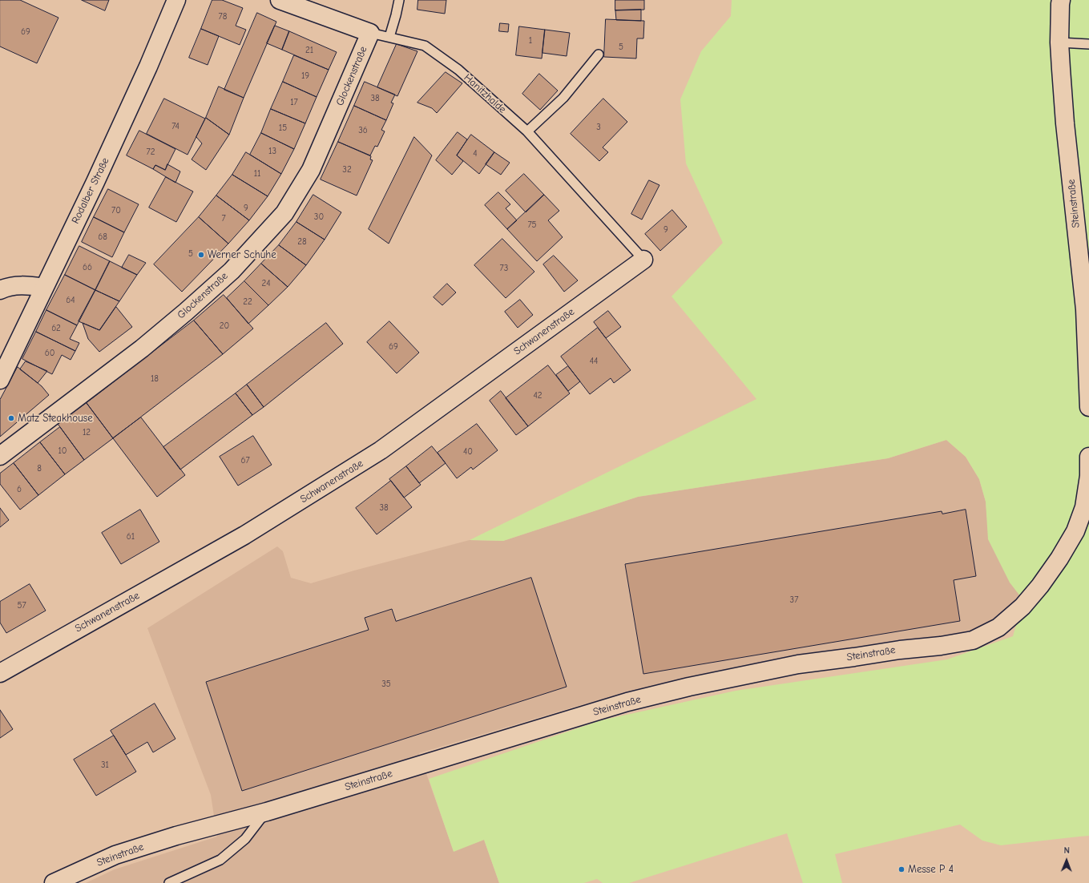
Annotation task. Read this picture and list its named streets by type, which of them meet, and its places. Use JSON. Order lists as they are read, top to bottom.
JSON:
{
  "streets": {
    "street": [
      "Glockenstraße",
      "Hanitzhalde",
      "Rodalber Straße",
      "Steinstraße",
      "Schwanenstraße"
    ]
  },
  "crossings": [
    ["Glockenstraße", "Hanitzhalde"],
    ["Hanitzhalde", "Schwanenstraße"]
  ],
  "places": ["Werner Schuhe", "Matz Steakhouse", "Messe P 4"],
  "house_numbers": [
    "78",
    "69",
    "1",
    "5",
    "21",
    "19",
    "38",
    "17",
    "74",
    "3",
    "15",
    "36",
    "13",
    "72",
    "4",
    "32",
    "11",
    "9",
    "70",
    "30",
    "7",
    "75",
    "9",
    "68",
    "28",
    "5",
    "66",
    "73",
    "24",
    "64",
    "22",
    "20",
    "62",
    "69",
    "60",
    "44",
    "18",
    "42",
    "12",
    "10",
    "40",
    "67",
    "8",
    "6",
    "38",
    "61",
    "37",
    "57",
    "35",
    "31"
  ],
  "north": "top"
}
